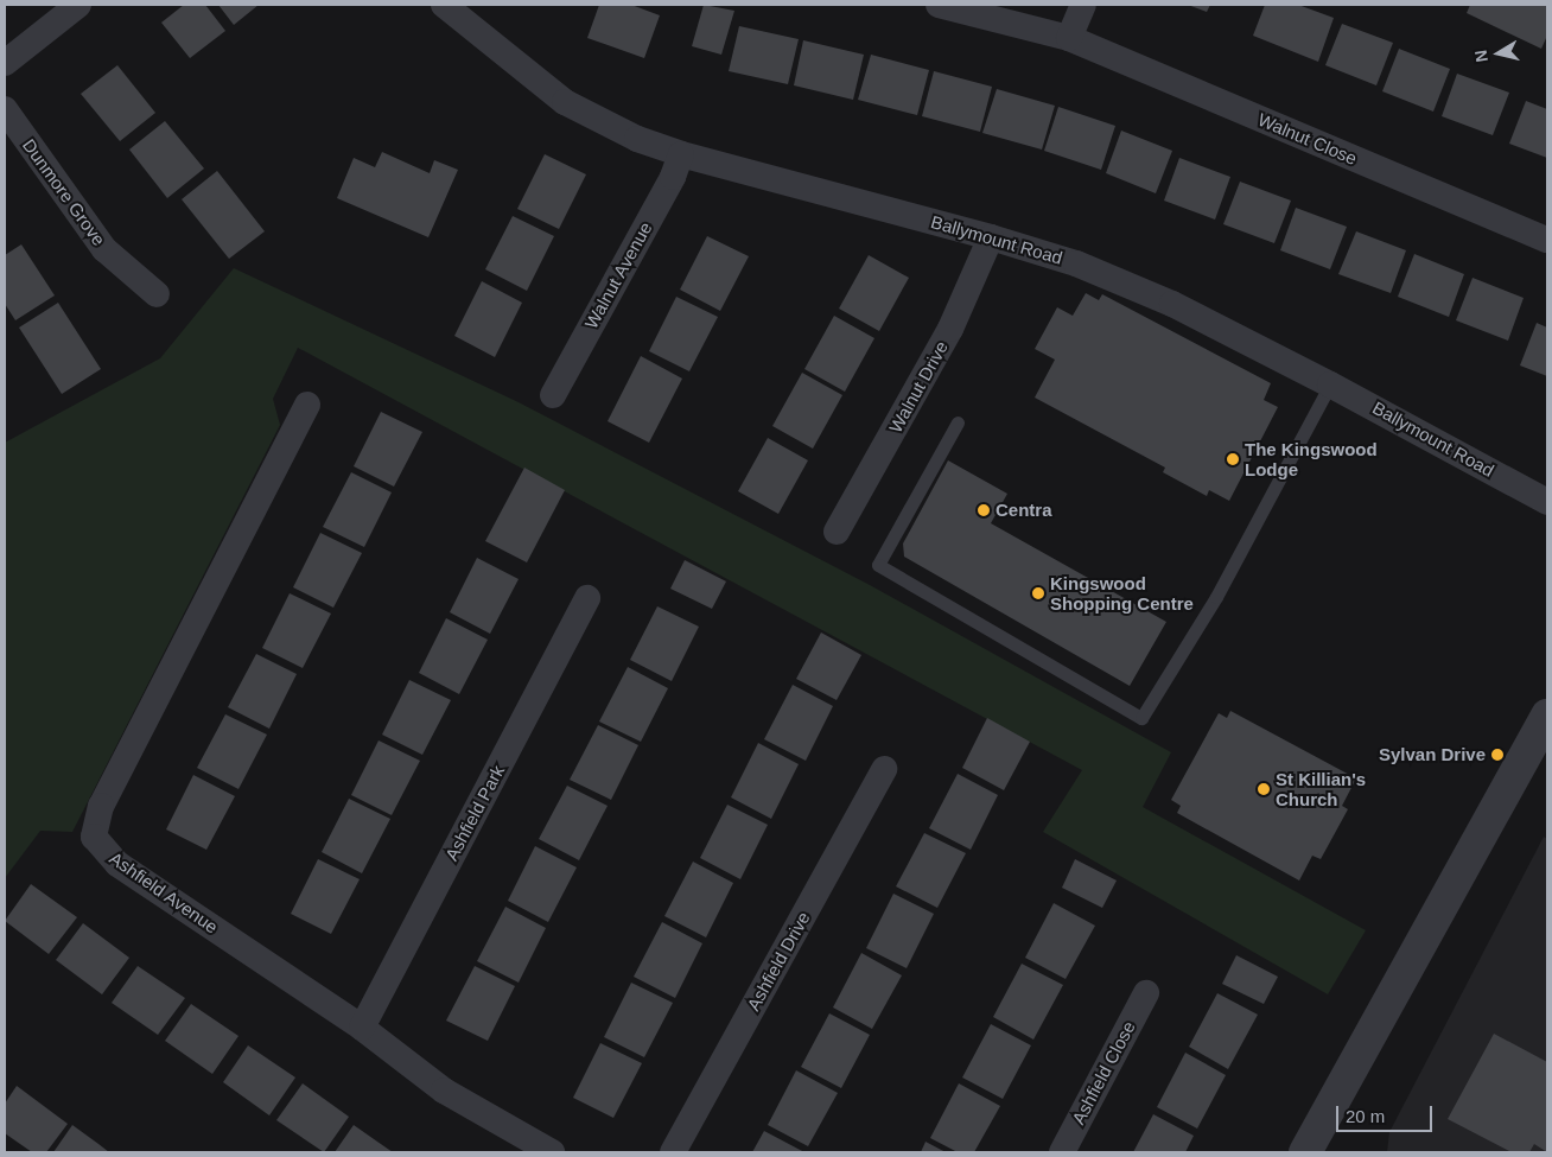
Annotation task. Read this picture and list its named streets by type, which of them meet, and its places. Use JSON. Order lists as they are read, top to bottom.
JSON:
{
  "streets": {
    "street": [
      "Walnut Close",
      "Dunmore Grove",
      "Ballymount Road",
      "Walnut Avenue",
      "Walnut Drive",
      "Ashfield Park",
      "Ashfield Avenue",
      "Ashfield Drive",
      "Ashfield Close"
    ]
  },
  "crossings": [
    ["Ballymount Road", "Walnut Avenue"],
    ["Ballymount Road", "Walnut Drive"],
    ["Ashfield Park", "Ashfield Avenue"]
  ],
  "places": [
    "The Kingswood Lodge",
    "Centra",
    "Kingswood Shopping Centre",
    "Sylvan Drive",
    "St Killian's Church"
  ],
  "scale_bar": "20 m",
  "north": "left"
}
